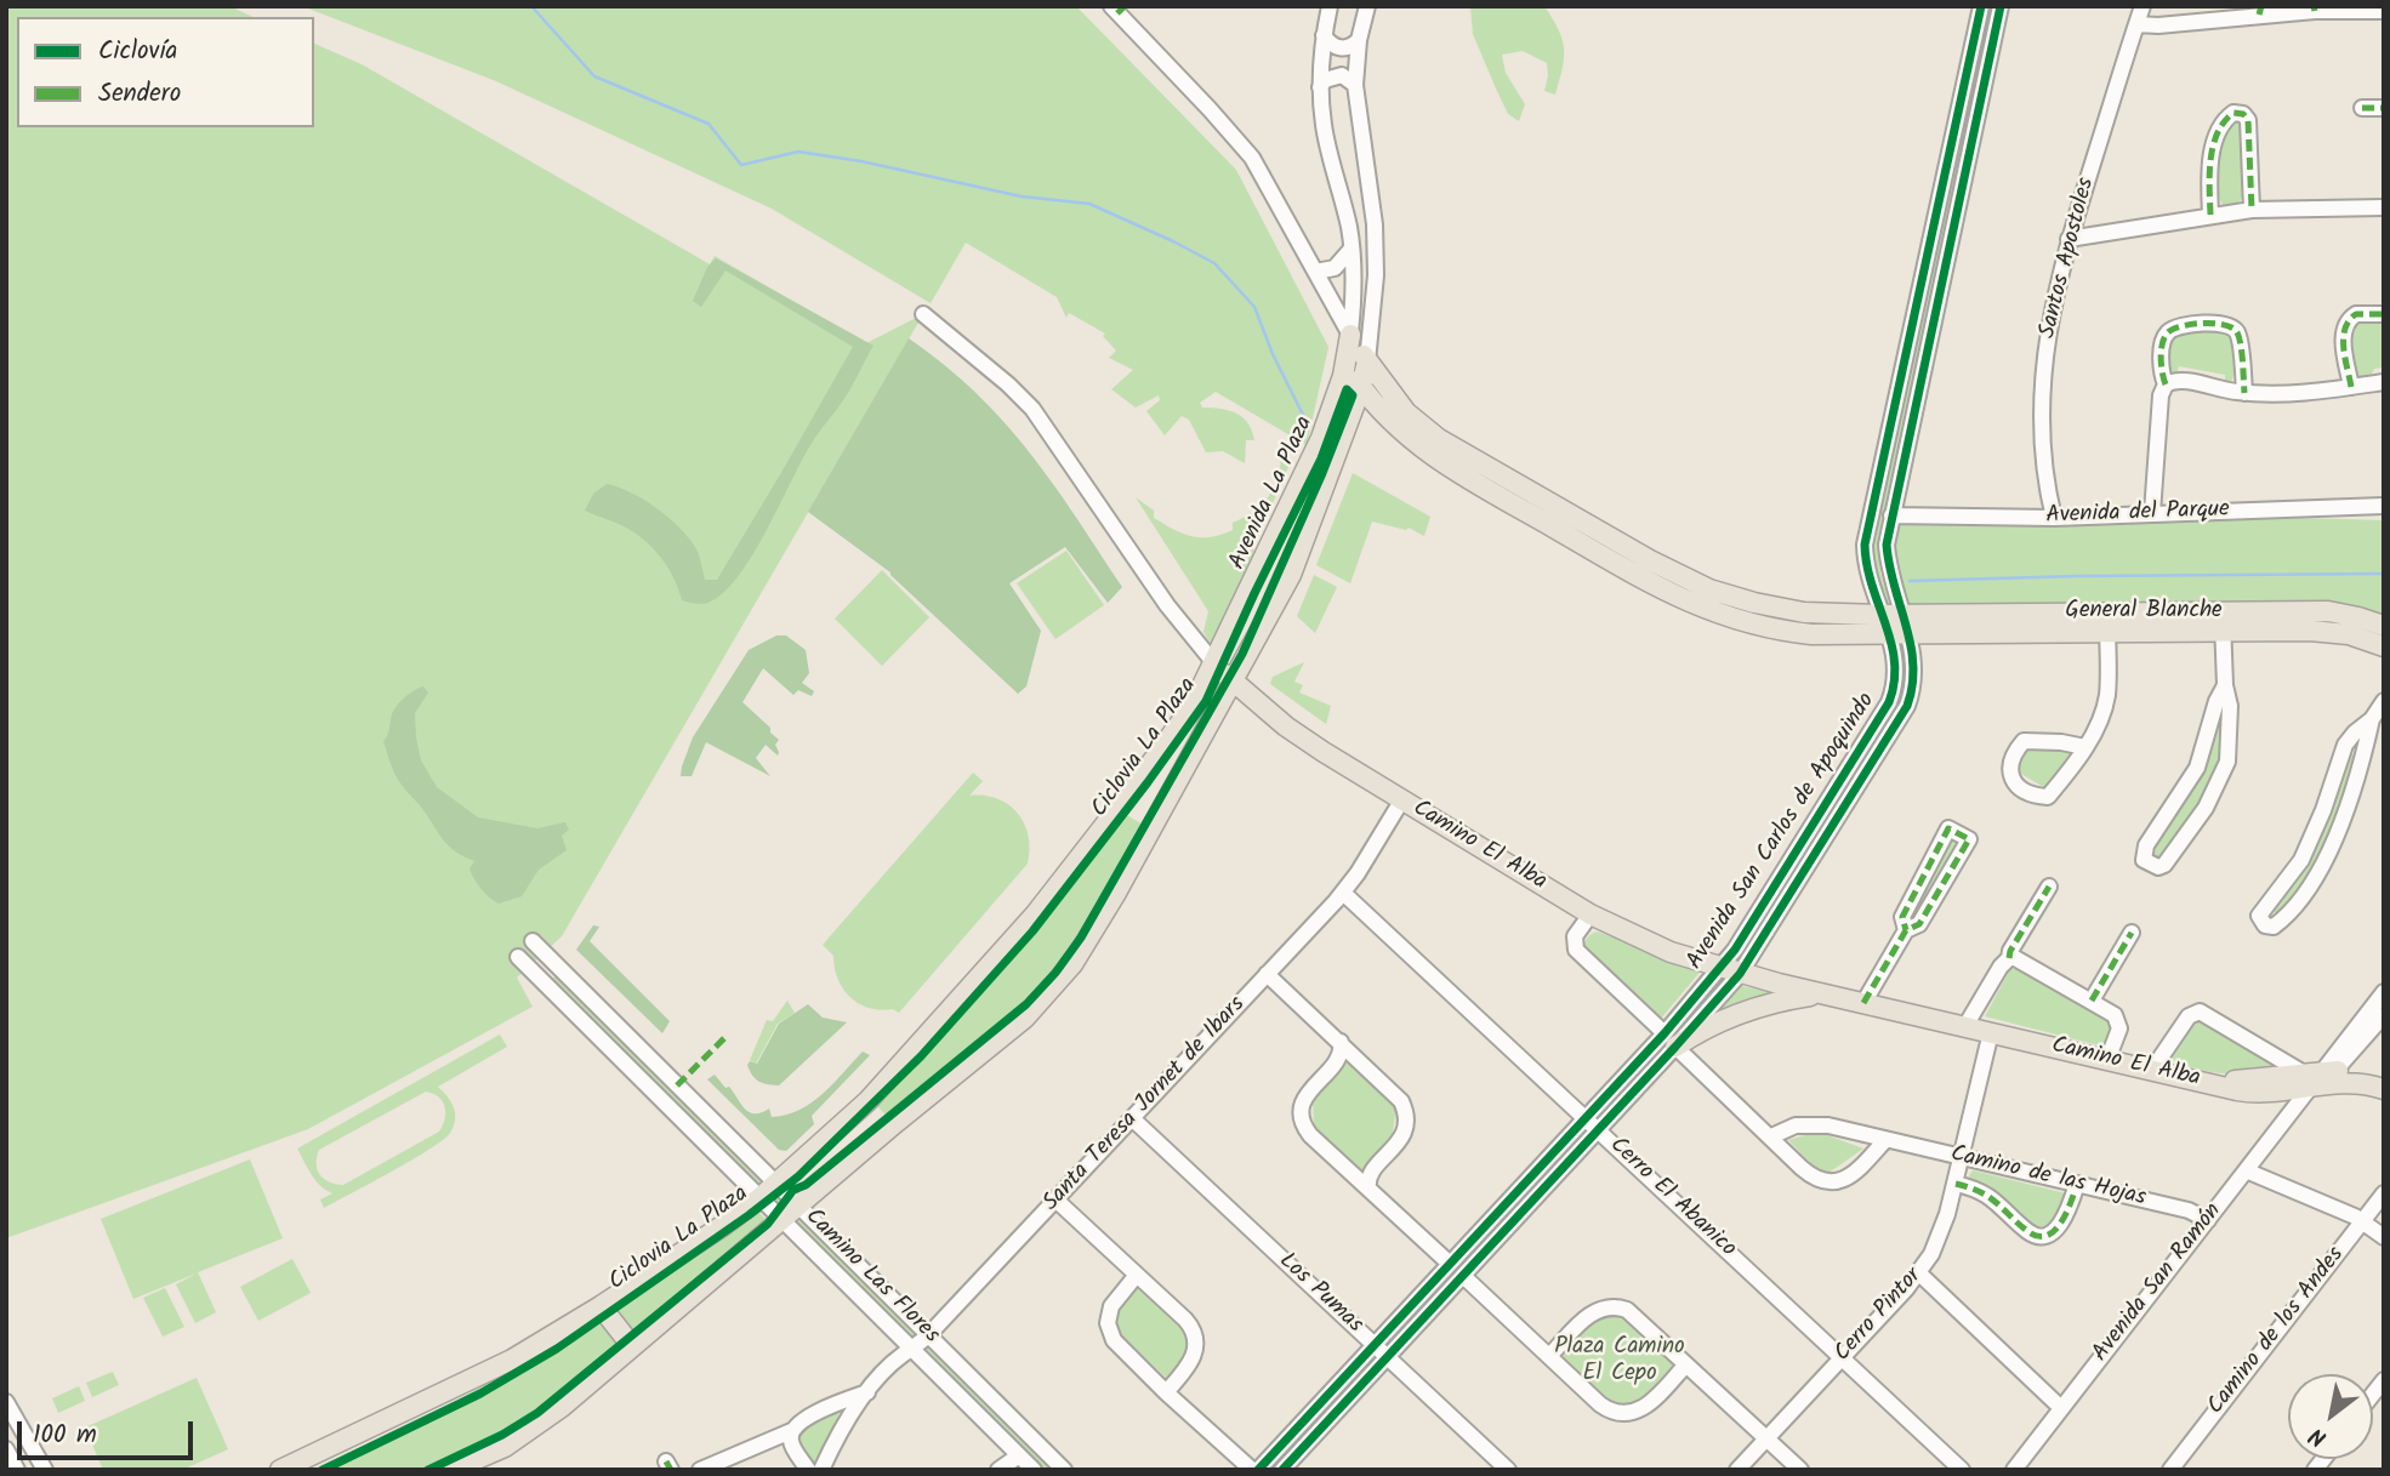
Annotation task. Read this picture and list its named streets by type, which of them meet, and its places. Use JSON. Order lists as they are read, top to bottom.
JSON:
{
  "streets": {
    "main road": ["Avenida La Plaza", "General Blanche", "Camino El Alba"],
    "street": [
      "Santos Apostoles",
      "Avenida del Parque",
      "Avenida San Carlos de Apoquindo",
      "Santa Teresa Jornet de Ibars",
      "Camino de las Hojas",
      "Cerro El Abanico",
      "Camino Las Flores",
      "Avenida San Ramón",
      "Los Pumas",
      "Cerro Pintor",
      "Camino de los Andes"
    ],
    "cycle path": ["Ciclovia La Plaza"]
  },
  "crossings": [
    ["Santos Apostoles", "Avenida del Parque"],
    ["Avenida La Plaza", "General Blanche"],
    ["Avenida La Plaza", "Camino El Alba"],
    ["Avenida La Plaza", "Camino Las Flores"],
    ["Avenida del Parque", "Avenida San Carlos de Apoquindo"],
    ["General Blanche", "Avenida San Carlos de Apoquindo"],
    ["Avenida San Carlos de Apoquindo", "Camino El Alba"],
    ["Avenida San Carlos de Apoquindo", "Cerro El Abanico"],
    ["Avenida San Carlos de Apoquindo", "Los Pumas"],
    ["Camino El Alba", "Santa Teresa Jornet de Ibars"],
    ["Camino El Alba", "Avenida San Ramón"],
    ["Camino El Alba", "Cerro Pintor"],
    ["Santa Teresa Jornet de Ibars", "Cerro El Abanico"],
    ["Santa Teresa Jornet de Ibars", "Camino Las Flores"],
    ["Santa Teresa Jornet de Ibars", "Los Pumas"],
    ["Camino de las Hojas", "Avenida San Ramón"],
    ["Camino de las Hojas", "Cerro Pintor"],
    ["Cerro El Abanico", "Cerro Pintor"]
  ],
  "parks": ["Plaza Camino El Cepo"],
  "legend": ["Ciclovía", "Sendero"],
  "scale_bar": "100 m",
  "north": "bottom left"
}
